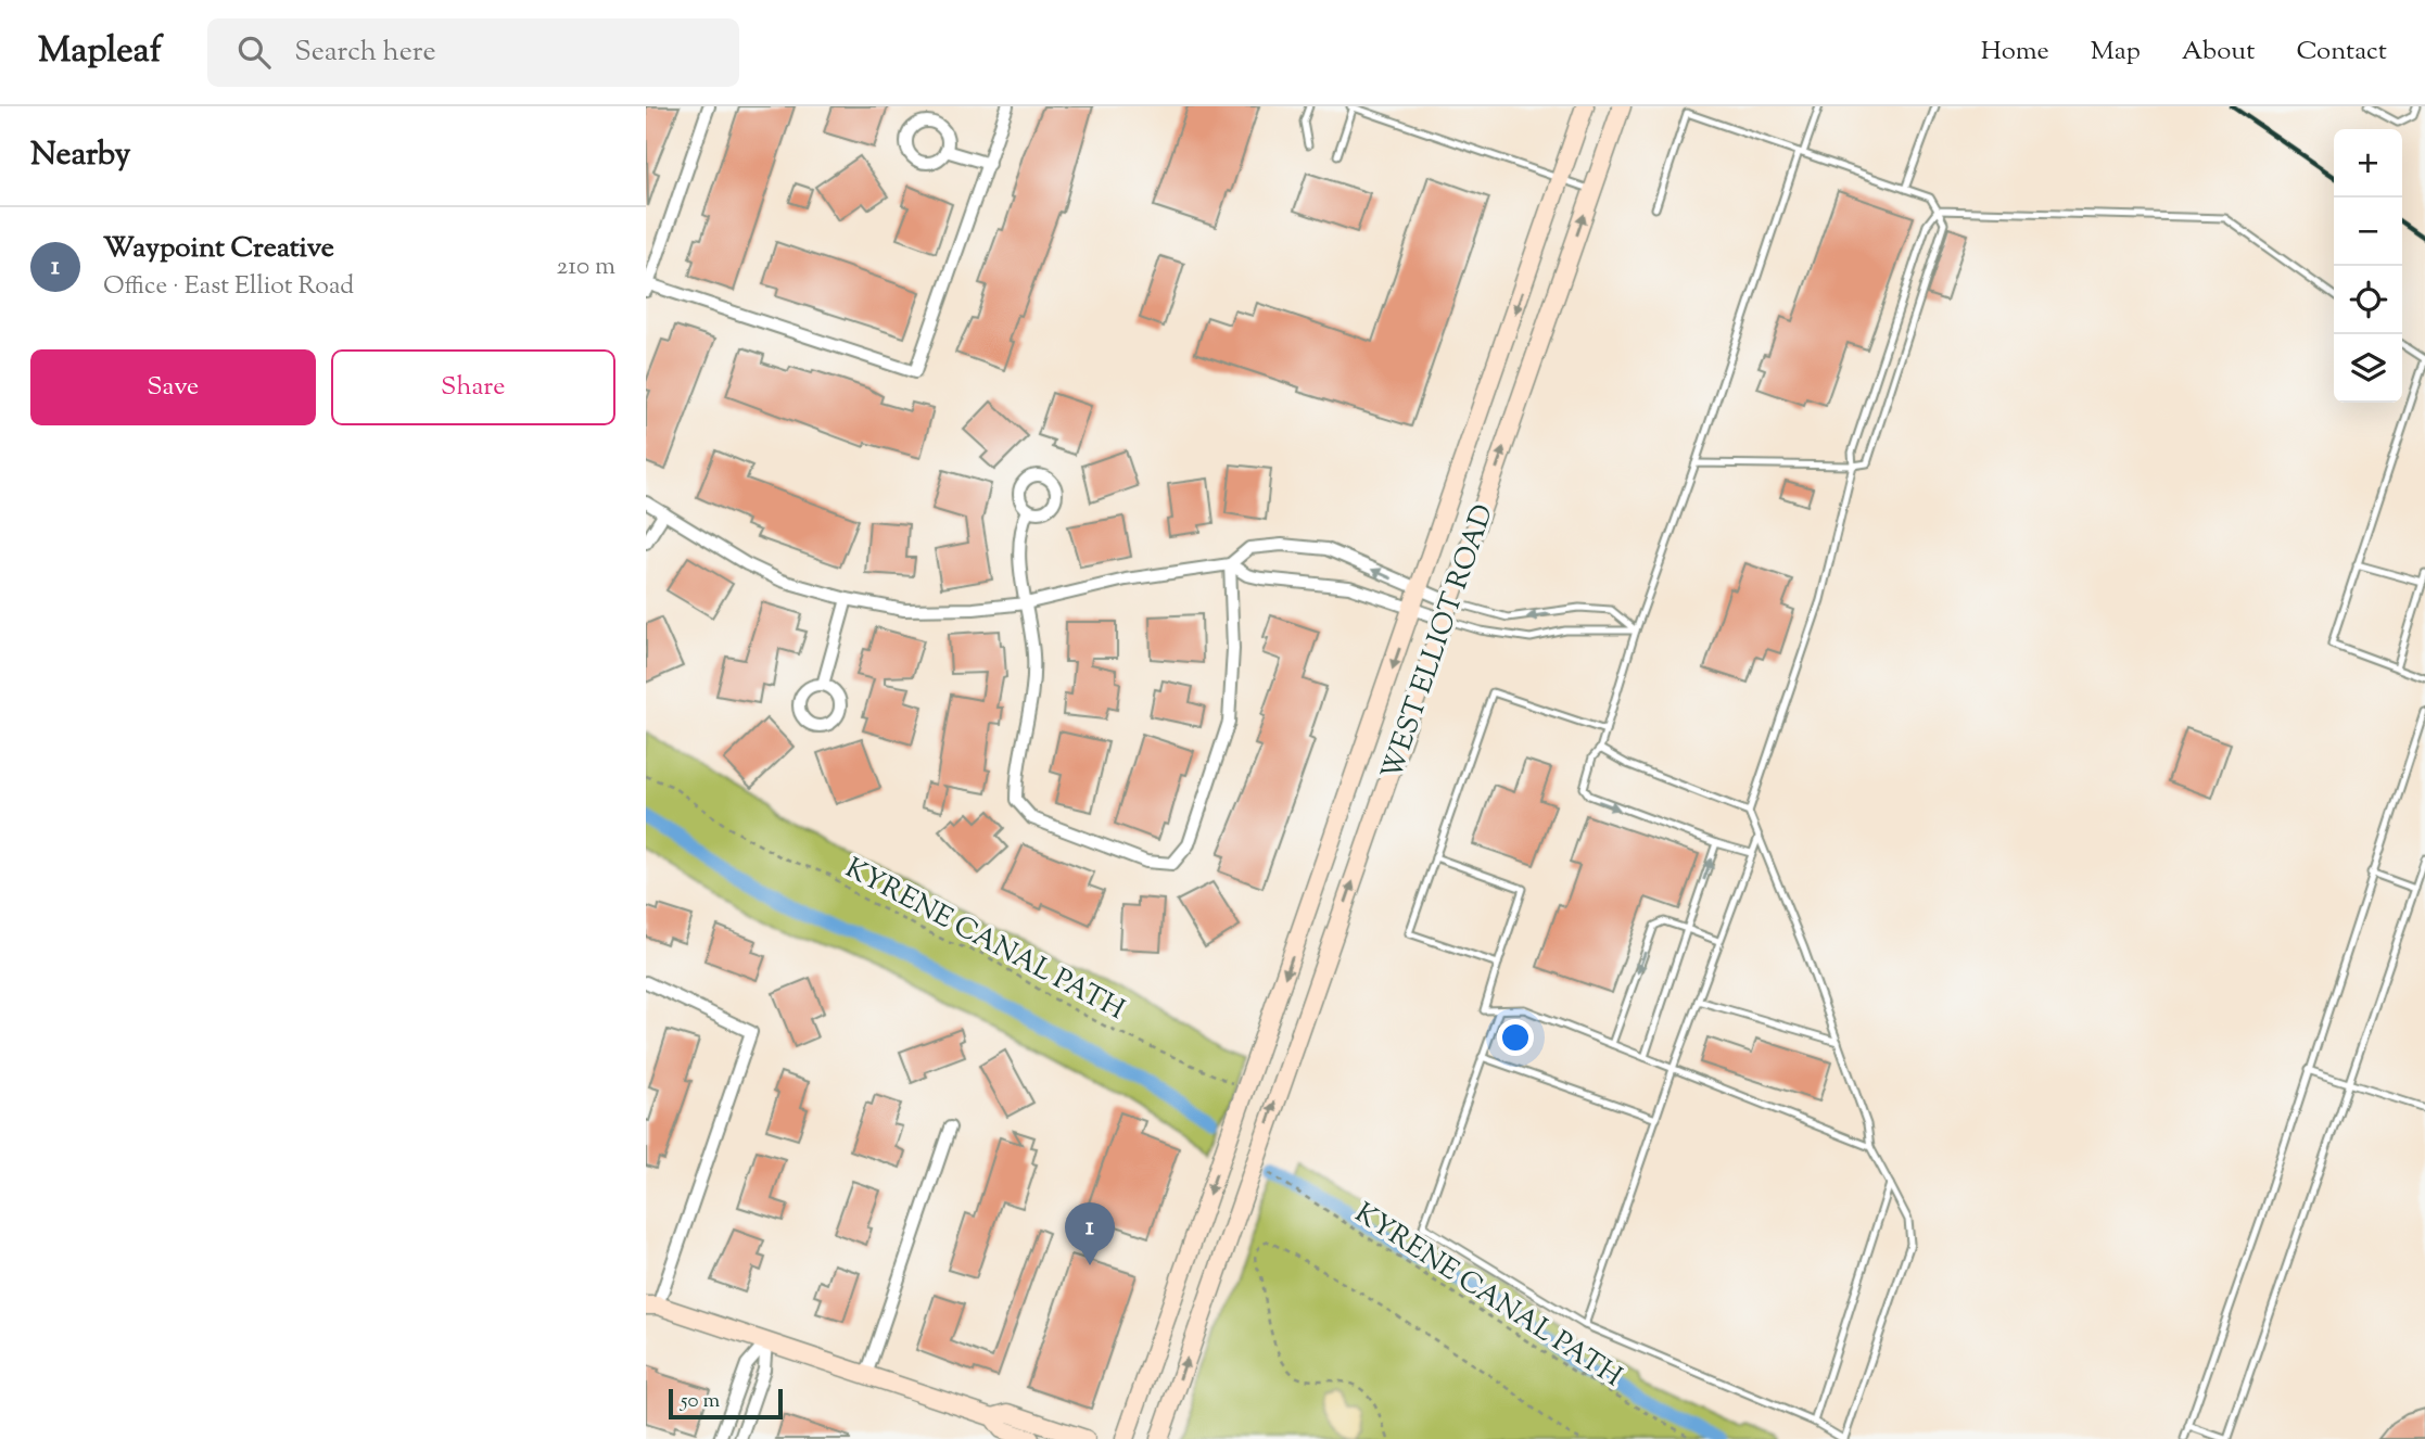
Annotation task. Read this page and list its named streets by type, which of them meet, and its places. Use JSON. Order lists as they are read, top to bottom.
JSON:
{
  "streets": {
    "main road": ["WEST ELLIOT ROAD"],
    "path": ["KYRENE CANAL PATH"]
  },
  "scale_bar": "50 m",
  "page": {
    "header": "Mapleaf",
    "search": "Search here",
    "nav": [
      "Home",
      "Map",
      "About",
      "Contact"
    ],
    "heading": "Nearby",
    "map_buttons": ["+", "−"],
    "list": [
      {
        "mark": "1",
        "name": "Waypoint Creative",
        "note": "Office · East Elliot Road",
        "value": "210 m"
      }
    ],
    "buttons": ["Save", "Share"],
    "pins": "1",
    "scale": "50 m"
  }
}
